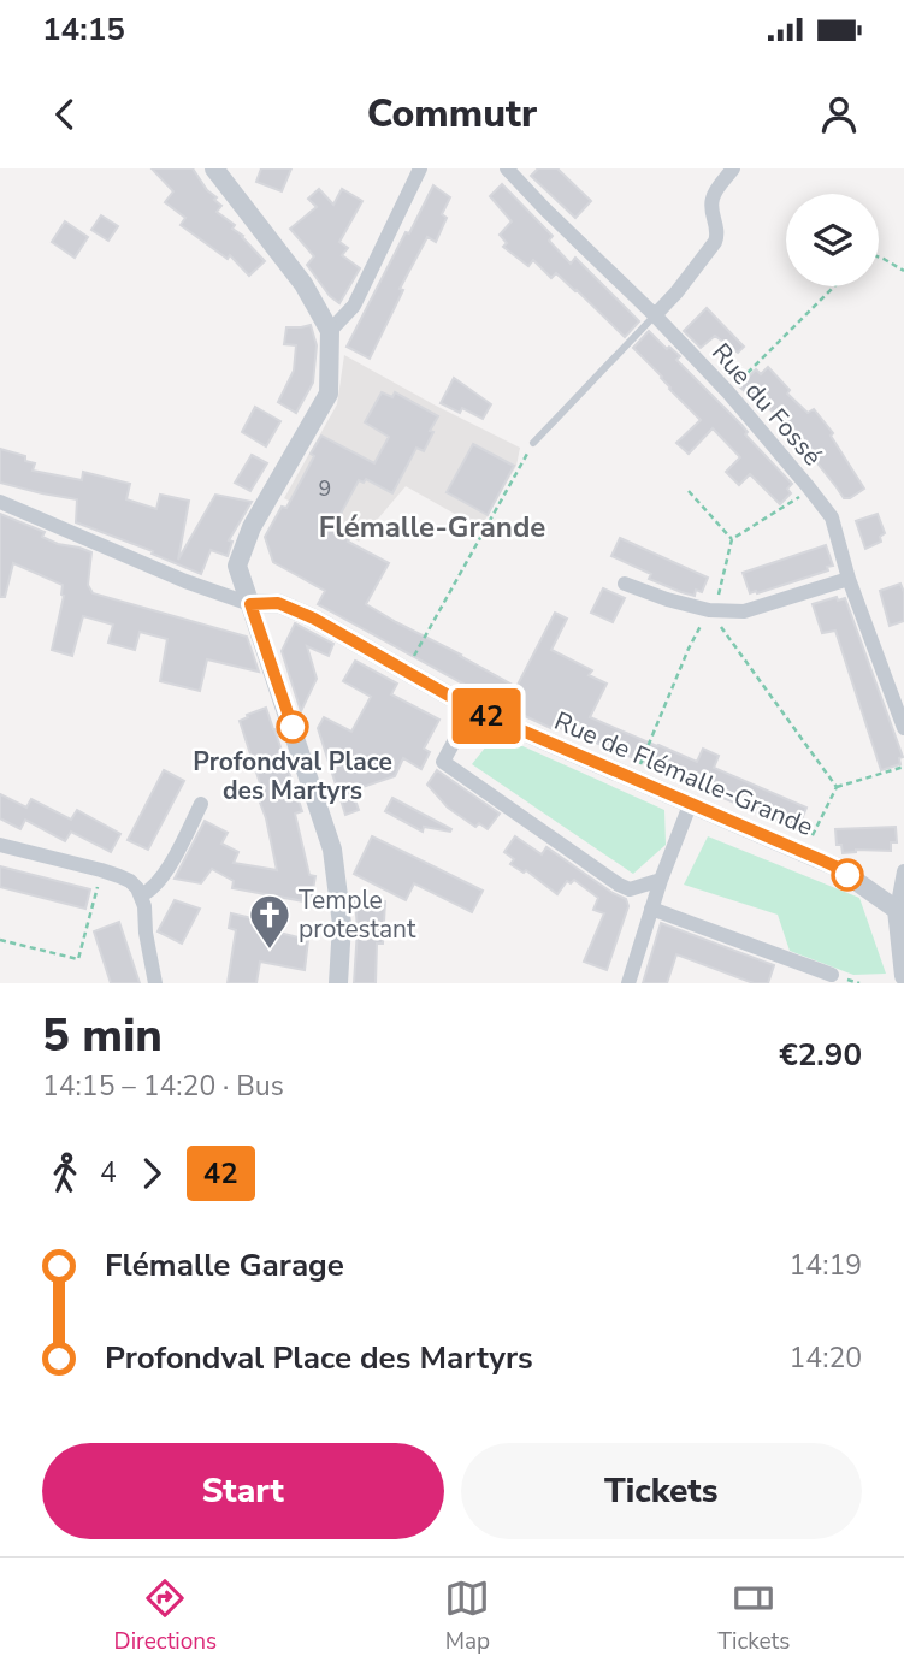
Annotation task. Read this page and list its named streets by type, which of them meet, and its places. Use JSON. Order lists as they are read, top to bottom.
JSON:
{
  "streets": {
    "street": ["Rue du Fossé", "Rue de Flémalle-Grande"]
  },
  "districts": ["Flémalle-Grande"],
  "places": {
    "other": ["Profondval Place des Martyrs"],
    "church": ["Temple protestant"]
  },
  "lines": ["bus line 42"],
  "house_numbers": ["9"],
  "page": {
    "status": "14:15",
    "header": "Commutr",
    "on_map": "42",
    "heading": ["5 min", "14:15 – 14:20 · Bus", "€2.90"],
    "legs": ["4", "42"],
    "list": [
      {
        "name": "Flémalle Garage",
        "value": "14:19"
      },
      {
        "name": "Profondval Place des Martyrs",
        "value": "14:20"
      }
    ],
    "buttons": ["Start", "Tickets"],
    "tabs": ["Directions", "Map", "Tickets"]
  }
}
